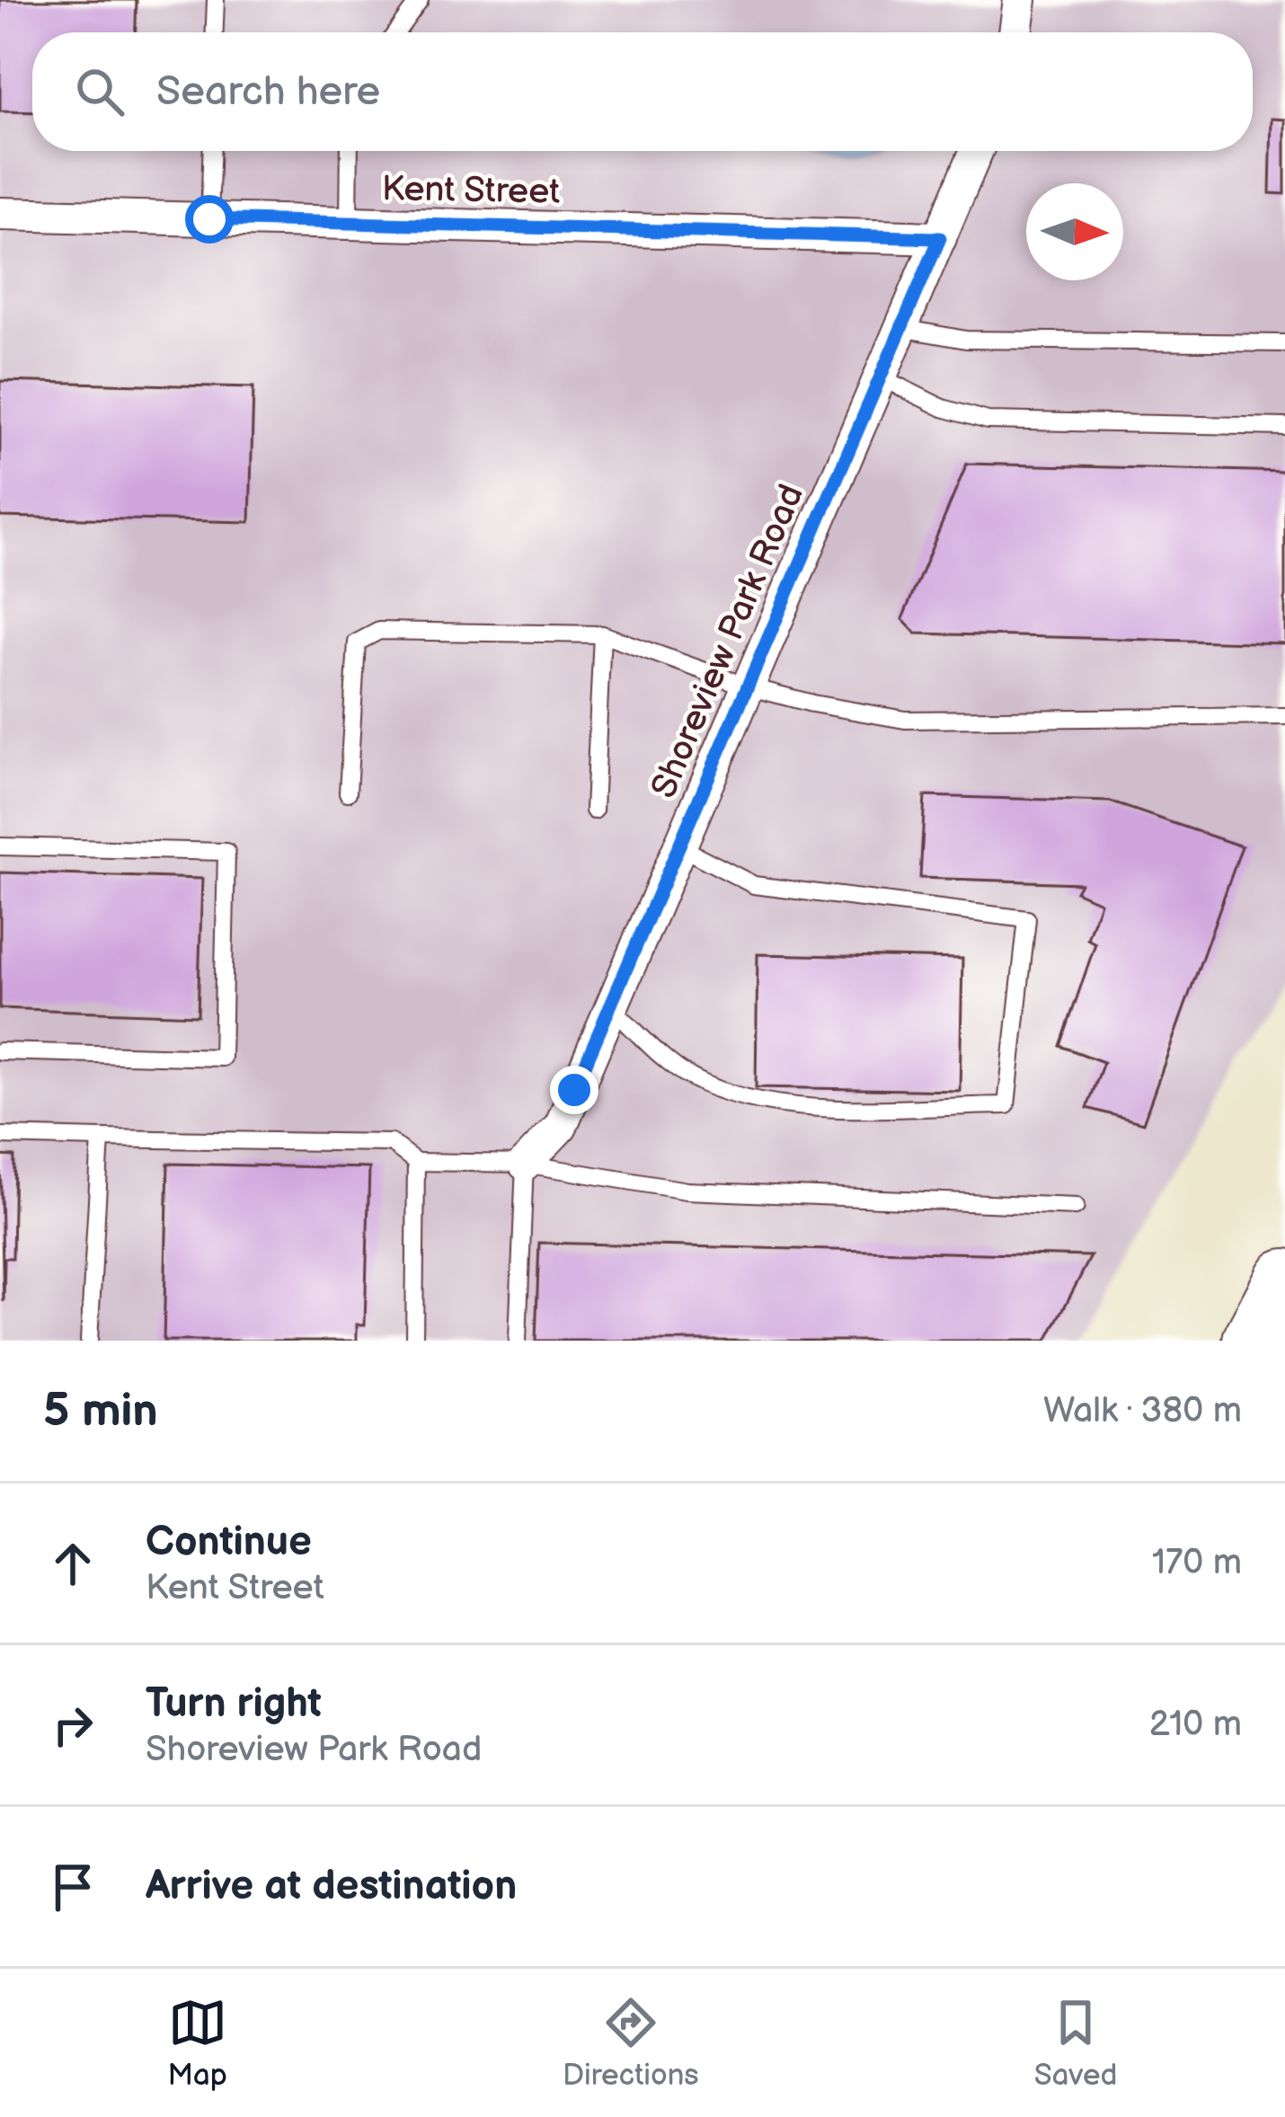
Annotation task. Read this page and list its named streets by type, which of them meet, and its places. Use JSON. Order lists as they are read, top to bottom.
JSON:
{
  "streets": {
    "street": ["Kent Street", "Shoreview Park Road"]
  },
  "crossings": [
    ["Kent Street", "Shoreview Park Road"]
  ],
  "north": "right",
  "page": {
    "search": "Search here",
    "heading": ["5 min", "Walk · 380 m"],
    "list": [
      ["Continue", "Kent Street", "170 m"],
      ["Turn right", "Shoreview Park Road", "210 m"],
      "Arrive at destination"
    ],
    "nav": ["Map", "Directions", "Saved"]
  }
}
